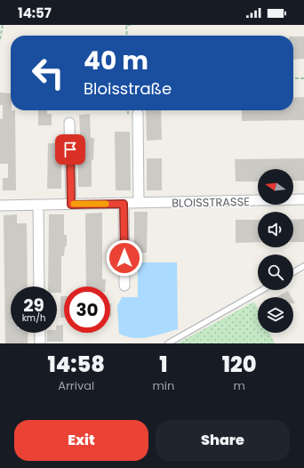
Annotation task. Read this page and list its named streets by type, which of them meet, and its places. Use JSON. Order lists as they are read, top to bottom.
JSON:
{
  "streets": {
    "street": ["BLOISSTRASSE"]
  },
  "north": "left",
  "page": {
    "status": "14:57",
    "turn": ["40 m", "Bloisstraße"],
    "speed": "29 km/h",
    "limit": "30",
    "eta": [
      "14:58",
      "Arrival",
      "1",
      "min",
      "120",
      "m"
    ],
    "buttons": ["Exit", "Share"]
  }
}
